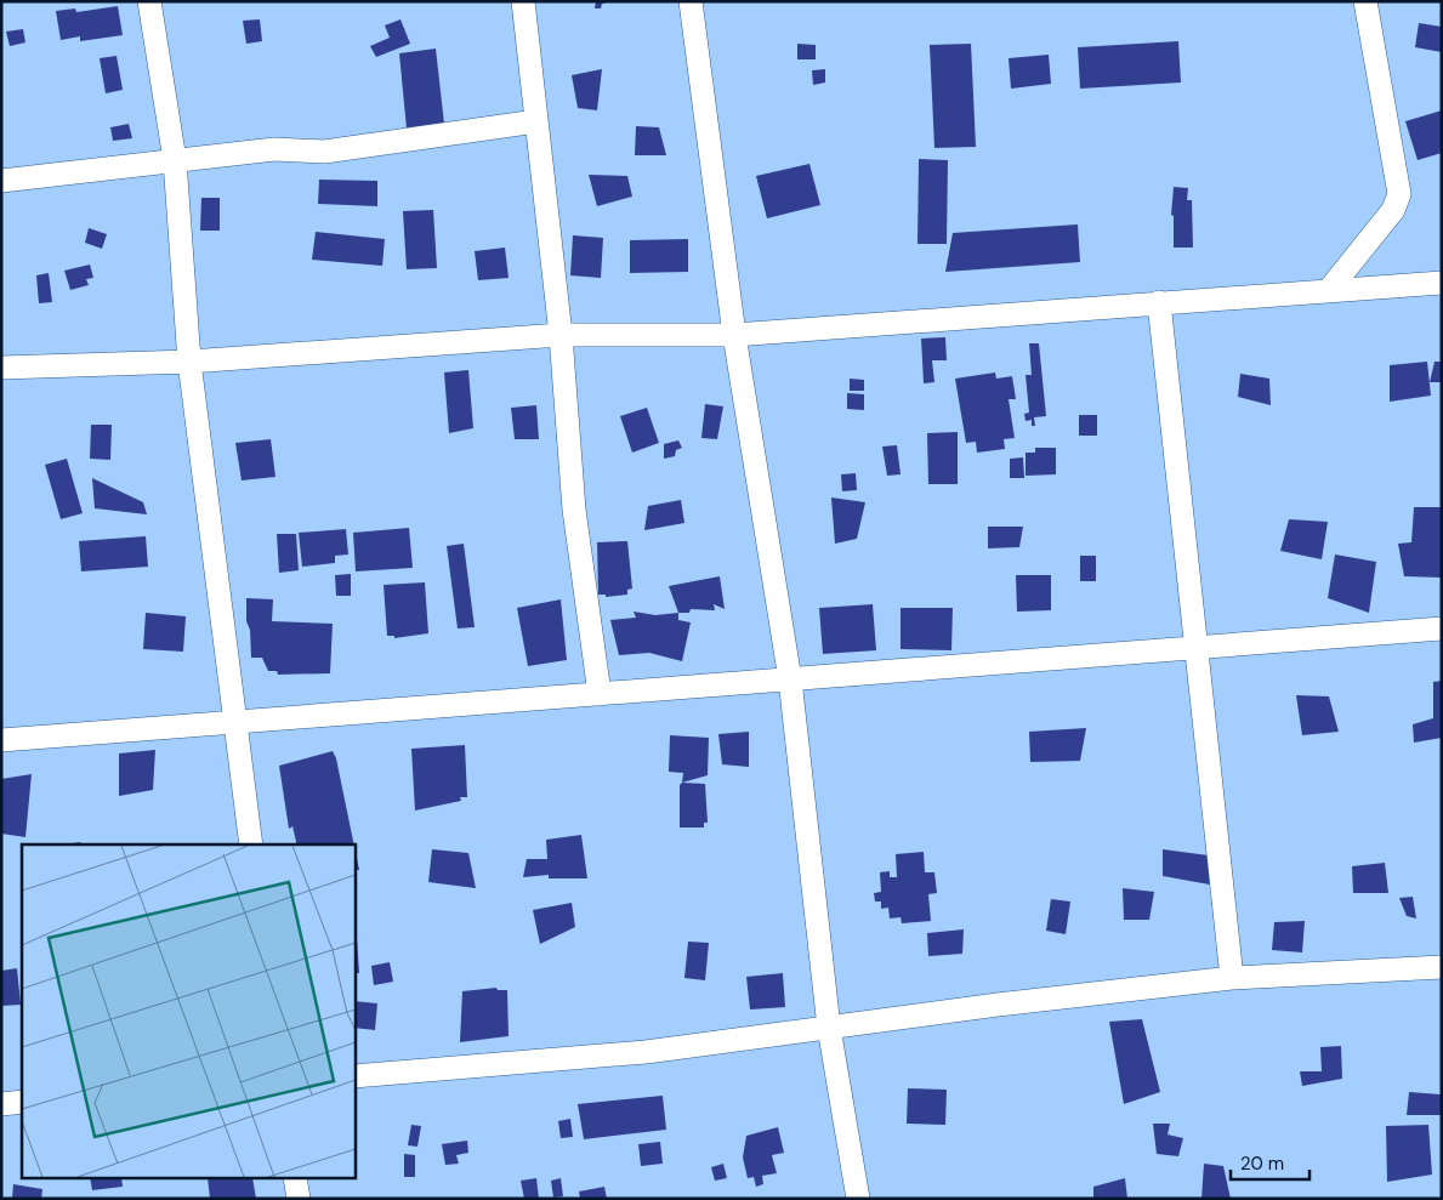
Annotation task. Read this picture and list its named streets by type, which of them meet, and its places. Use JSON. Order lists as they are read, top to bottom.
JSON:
{
  "scale_bar": "20 m"
}
